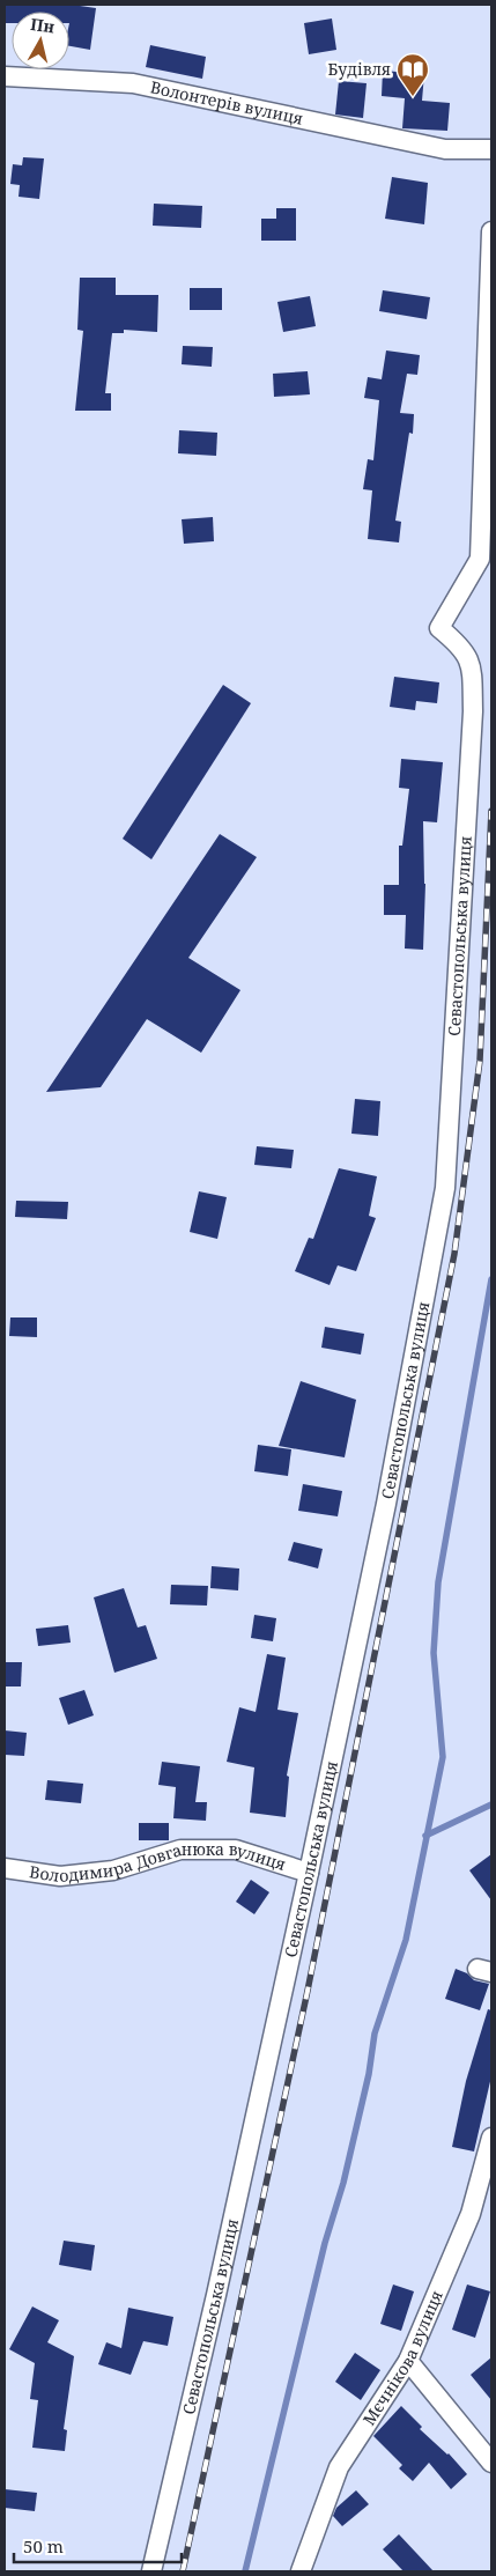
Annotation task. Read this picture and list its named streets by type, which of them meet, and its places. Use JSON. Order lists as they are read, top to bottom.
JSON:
{
  "streets": {
    "street": [
      "Волонтерів вулиця",
      "Севастопольська вулиця",
      "Володимира Довганюка вулиця",
      "Мєчнікова вулиця"
    ]
  },
  "crossings": [
    ["Севастопольська вулиця", "Володимира Довганюка вулиця"]
  ],
  "places": {
    "library": ["Будівля"]
  },
  "scale_bar": "50 m",
  "north": "top"
}
